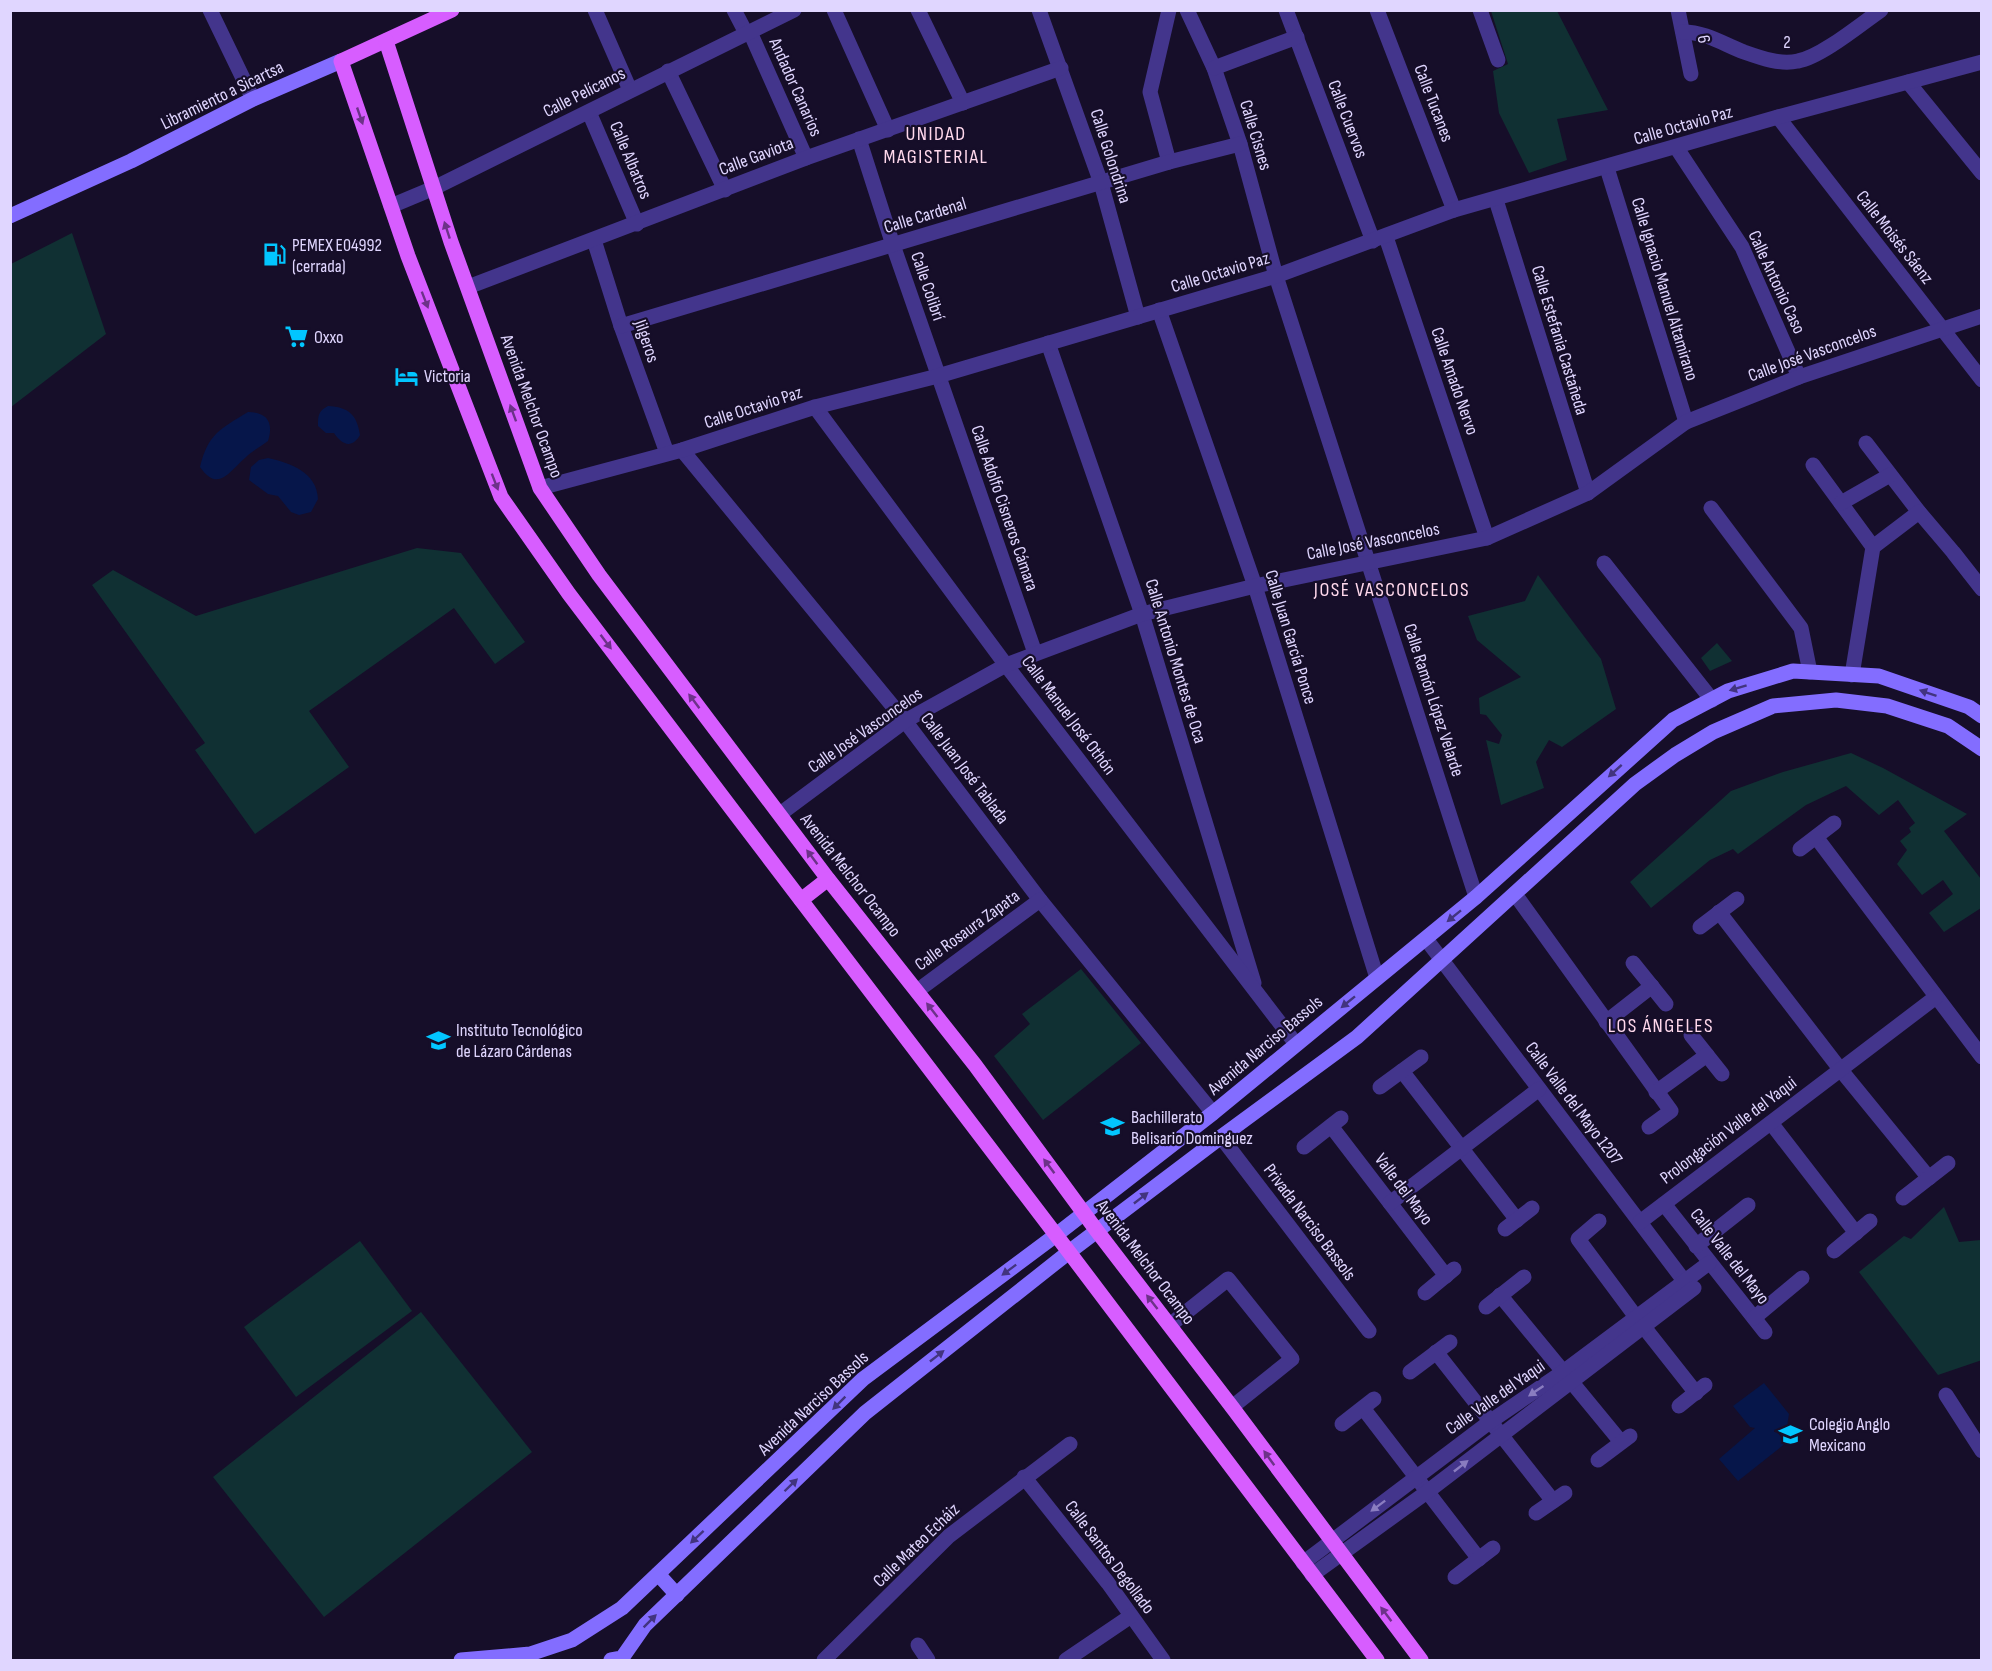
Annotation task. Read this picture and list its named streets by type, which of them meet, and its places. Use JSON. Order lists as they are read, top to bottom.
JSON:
{
  "streets": {
    "main road": ["Libramiento a Sicartsa", "Avenida Melchor Ocampo"],
    "street": [
      "6",
      "2",
      "Andador Canarios",
      "Calle Pelícanos",
      "Calle Tucanes",
      "Calle Cuervos",
      "Calle Octavio Paz",
      "Calle Cisnes",
      "Calle Gaviota",
      "Calle Golondrina",
      "Calle Albatros",
      "Calle Cardenal",
      "Calle Moisés Sáenz",
      "Calle Antonio Caso",
      "Calle Colibrí",
      "Calle Ignacio Manuel Altamirano",
      "Calle Estefania Castañeda",
      "Jilgeros",
      "Calle José Vasconcelos",
      "Calle Amado Nervo",
      "Calle Adolfo Cisneros Cámara",
      "Calle Juan García Ponce",
      "Calle Antonio Montes de Oca",
      "Calle Ramón López Velarde",
      "Calle Manuel José Othón",
      "Calle Juan José Tablada",
      "Calle Rosaura Zapata",
      "Avenida Narciso Bassols",
      "Calle Valle del Mayo 1207",
      "Prolongación Valle del Yaqui",
      "Valle del Mayo",
      "Privada Narciso Bassols",
      "Calle Valle del Mayo",
      "Calle Valle del Yaqui",
      "Calle Mateo Echáiz",
      "Calle Santos Degollado"
    ]
  },
  "crossings": [
    ["6", "2"],
    ["Andador Canarios", "Calle Pelícanos"],
    ["Andador Canarios", "Calle Gaviota"],
    ["Calle Pelícanos", "Calle Albatros"],
    ["Calle Pelícanos", "Avenida Melchor Ocampo"],
    ["Libramiento a Sicartsa", "Avenida Melchor Ocampo"],
    ["Calle Tucanes", "Calle Octavio Paz"],
    ["Calle Cuervos", "Calle Octavio Paz"],
    ["Calle Cuervos", "Calle Amado Nervo"],
    ["Calle Octavio Paz", "Calle Cisnes"],
    ["Calle Octavio Paz", "Calle Golondrina"],
    ["Calle Octavio Paz", "Calle Moisés Sáenz"],
    ["Calle Octavio Paz", "Calle Antonio Caso"],
    ["Calle Octavio Paz", "Calle Colibrí"],
    ["Calle Octavio Paz", "Calle Ignacio Manuel Altamirano"],
    ["Calle Octavio Paz", "Calle Estefania Castañeda"],
    ["Calle Octavio Paz", "Jilgeros"],
    ["Calle Octavio Paz", "Calle Amado Nervo"],
    ["Calle Octavio Paz", "Avenida Melchor Ocampo"],
    ["Calle Octavio Paz", "Calle Adolfo Cisneros Cámara"],
    ["Calle Octavio Paz", "Calle Juan García Ponce"],
    ["Calle Octavio Paz", "Calle Antonio Montes de Oca"],
    ["Calle Octavio Paz", "Calle Ramón López Velarde"],
    ["Calle Octavio Paz", "Calle Manuel José Othón"],
    ["Calle Octavio Paz", "Calle Juan José Tablada"],
    ["Calle Cisnes", "Calle Cardenal"],
    ["Calle Cisnes", "Calle Ramón López Velarde"],
    ["Calle Gaviota", "Calle Golondrina"],
    ["Calle Gaviota", "Calle Albatros"],
    ["Calle Gaviota", "Calle Colibrí"],
    ["Calle Gaviota", "Jilgeros"],
    ["Calle Gaviota", "Avenida Melchor Ocampo"],
    ["Calle Golondrina", "Calle Cardenal"],
    ["Calle Cardenal", "Calle Colibrí"],
    ["Calle Cardenal", "Jilgeros"],
    ["Calle Moisés Sáenz", "Calle José Vasconcelos"],
    ["Calle Antonio Caso", "Calle José Vasconcelos"],
    ["Calle Colibrí", "Calle Adolfo Cisneros Cámara"],
    ["Calle Ignacio Manuel Altamirano", "Calle José Vasconcelos"],
    ["Calle Estefania Castañeda", "Calle José Vasconcelos"],
    ["Jilgeros", "Calle Juan José Tablada"],
    ["Calle José Vasconcelos", "Calle Amado Nervo"],
    ["Calle José Vasconcelos", "Avenida Melchor Ocampo"],
    ["Calle José Vasconcelos", "Calle Adolfo Cisneros Cámara"],
    ["Calle José Vasconcelos", "Calle Juan García Ponce"],
    ["Calle José Vasconcelos", "Calle Antonio Montes de Oca"],
    ["Calle José Vasconcelos", "Calle Ramón López Velarde"],
    ["Calle José Vasconcelos", "Calle Manuel José Othón"],
    ["Calle José Vasconcelos", "Calle Juan José Tablada"],
    ["Avenida Melchor Ocampo", "Calle Rosaura Zapata"],
    ["Avenida Melchor Ocampo", "Avenida Narciso Bassols"],
    ["Avenida Melchor Ocampo", "Calle Valle del Yaqui"],
    ["Calle Juan García Ponce", "Avenida Narciso Bassols"],
    ["Calle Antonio Montes de Oca", "Calle Manuel José Othón"],
    ["Calle Ramón López Velarde", "Avenida Narciso Bassols"],
    ["Calle Manuel José Othón", "Avenida Narciso Bassols"],
    ["Calle Juan José Tablada", "Calle Rosaura Zapata"],
    ["Calle Juan José Tablada", "Avenida Narciso Bassols"],
    ["Avenida Narciso Bassols", "Calle Valle del Mayo 1207"],
    ["Calle Valle del Mayo 1207", "Prolongación Valle del Yaqui"],
    ["Calle Valle del Mayo 1207", "Calle Valle del Yaqui"],
    ["Prolongación Valle del Yaqui", "Calle Valle del Mayo"],
    ["Calle Valle del Mayo", "Calle Valle del Yaqui"],
    ["Calle Mateo Echáiz", "Calle Santos Degollado"]
  ],
  "districts": ["UNIDAD MAGISTERIAL", "JOSÉ VASCONCELOS", "LOS ÁNGELES"],
  "places": {
    "fuel station": ["PEMEX E04992 (cerrada)"],
    "supermarket": ["Oxxo"],
    "hotel": ["Victoria"],
    "school or university": ["Instituto Tecnológico de Lázaro Cárdenas", "Bachillerato Belisario Dominguez", "Colegio Anglo Mexicano"]
  }
}
